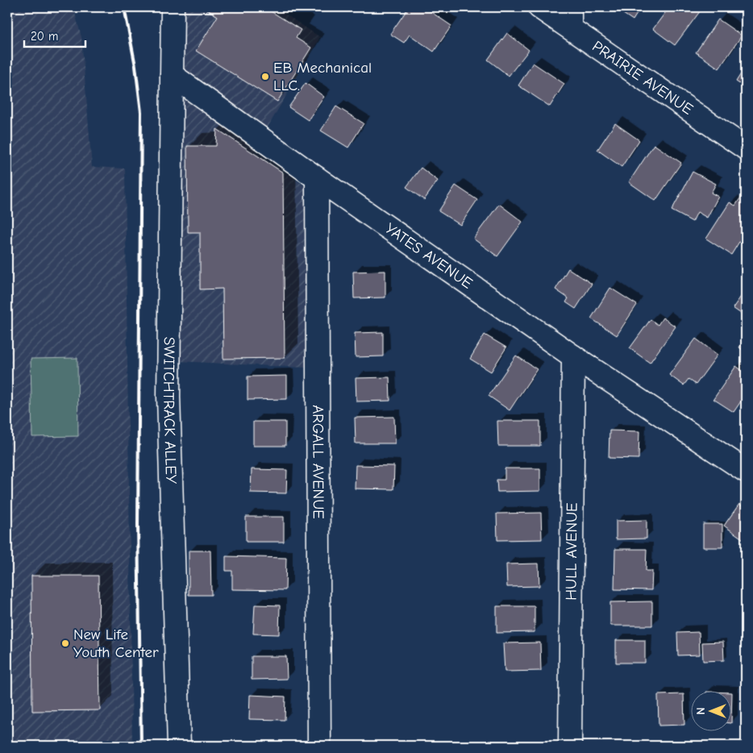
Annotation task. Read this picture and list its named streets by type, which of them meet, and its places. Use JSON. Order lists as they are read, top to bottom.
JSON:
{
  "streets": {
    "street": [
      "PRAIRIE AVENUE",
      "YATES AVENUE",
      "SWITCHTRACK ALLEY",
      "ARGALL AVENUE",
      "HULL AVENUE"
    ]
  },
  "crossings": [
    ["YATES AVENUE", "SWITCHTRACK ALLEY"],
    ["YATES AVENUE", "ARGALL AVENUE"],
    ["YATES AVENUE", "HULL AVENUE"]
  ],
  "places": ["EB Mechanical LLC.", "New Life Youth Center"],
  "scale_bar": "20 m",
  "north": "left"
}
